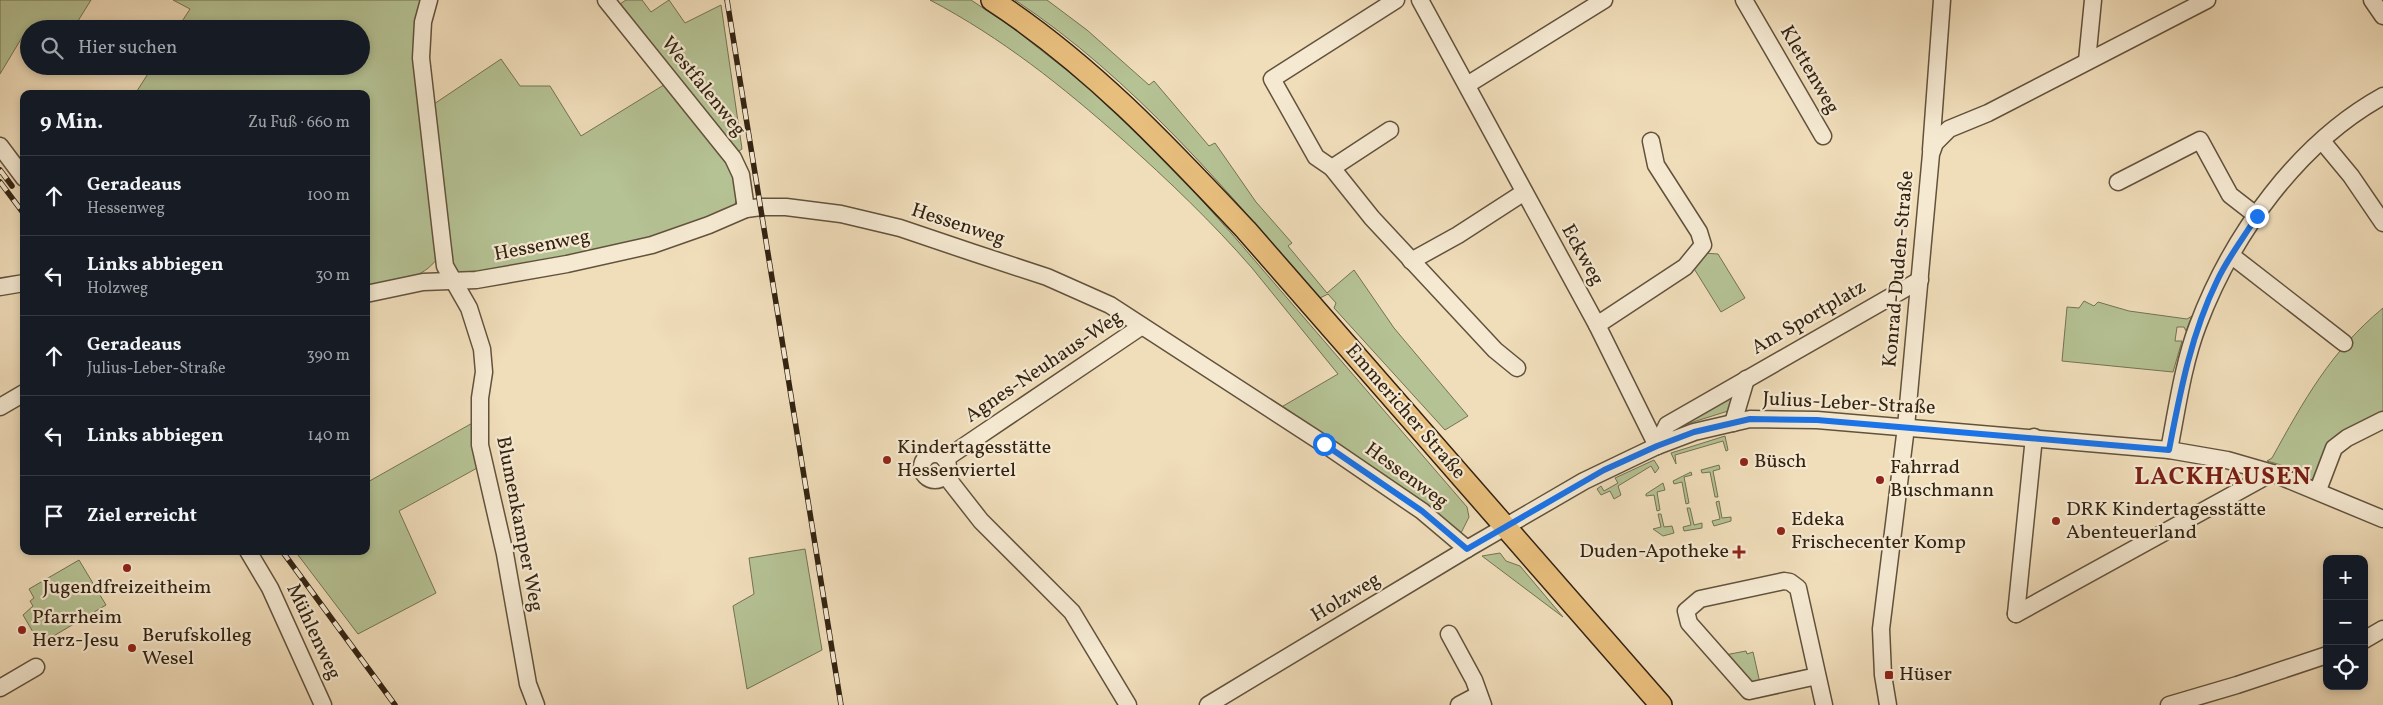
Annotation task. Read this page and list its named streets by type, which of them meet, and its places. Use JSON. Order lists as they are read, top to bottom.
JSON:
{
  "streets": {
    "main road": ["Emmericher Straße"],
    "street": [
      "Klettenweg",
      "Westfalenweg",
      "Hessenweg",
      "Eckweg",
      "Konrad-Duden-Straße",
      "Am Sportplatz",
      "Agnes-Neuhaus-Weg",
      "Julius-Leber-Straße",
      "Blumenkamper Weg",
      "Holzweg",
      "Mühlenweg"
    ]
  },
  "crossings": [
    ["Westfalenweg", "Hessenweg"],
    ["Hessenweg", "Agnes-Neuhaus-Weg"],
    ["Hessenweg", "Blumenkamper Weg"],
    ["Hessenweg", "Holzweg"],
    ["Eckweg", "Am Sportplatz"],
    ["Eckweg", "Julius-Leber-Straße"],
    ["Konrad-Duden-Straße", "Am Sportplatz"],
    ["Konrad-Duden-Straße", "Julius-Leber-Straße"],
    ["Am Sportplatz", "Julius-Leber-Straße"],
    ["Julius-Leber-Straße", "Emmericher Straße"],
    ["Julius-Leber-Straße", "Holzweg"],
    ["Emmericher Straße", "Holzweg"]
  ],
  "districts": ["LACKHAUSEN"],
  "places": {
    "other": [
      "Kindertagesstätte Hessenviertel",
      "Büsch",
      "Fahrrad Buschmann",
      "DRK Kindertagesstätte Abenteuerland",
      "Edeka Frischecenter Komp",
      "Jugendfreizeitheim",
      "Pfarrheim Herz-Jesu",
      "Berufskolleg Wesel"
    ],
    "health": ["Duden-Apotheke"],
    "transit": ["Hüser"]
  },
  "page": {
    "search": "Hier suchen",
    "heading": ["9 Min.", "Zu Fuß · 660 m"],
    "list": [
      ["Geradeaus", "Hessenweg", "100 m"],
      ["Links abbiegen", "Holzweg", "30 m"],
      ["Geradeaus", "Julius-Leber-Straße", "390 m"],
      ["Links abbiegen", "140 m"],
      "Ziel erreicht"
    ],
    "map_buttons": ["+", "−"]
  }
}
